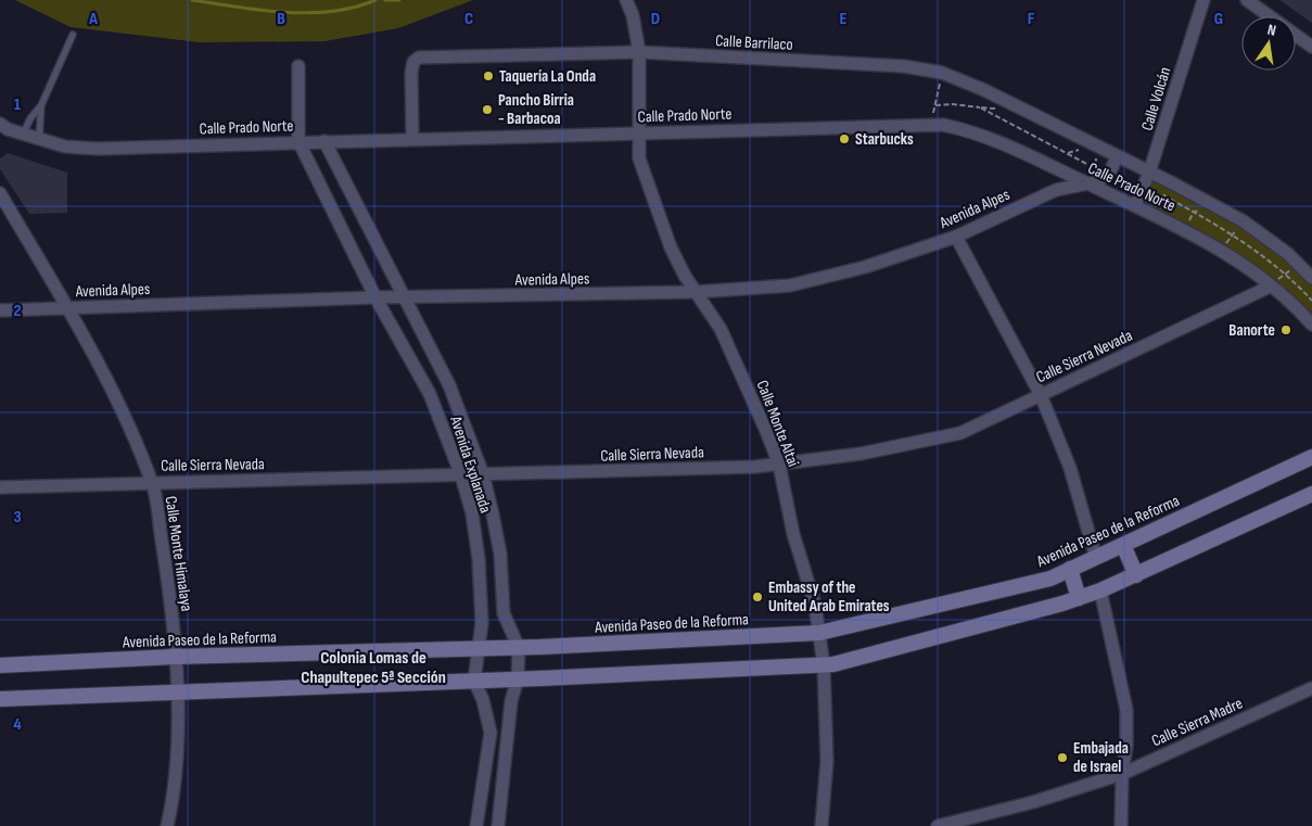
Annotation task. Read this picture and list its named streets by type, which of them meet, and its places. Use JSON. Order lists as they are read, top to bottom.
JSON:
{
  "streets": {
    "main road": ["Avenida Paseo de la Reforma"],
    "street": [
      "Calle Barrilaco",
      "Calle Volcán",
      "Calle Prado Norte",
      "Avenida Alpes",
      "Calle Sierra Nevada",
      "Calle Monte Altai",
      "Avenida Explanada",
      "Calle Monte Himalaya",
      "Calle Sierra Madre"
    ]
  },
  "crossings": [
    ["Calle Barrilaco", "Calle Volcán"],
    ["Calle Barrilaco", "Calle Prado Norte"],
    ["Calle Barrilaco", "Avenida Alpes"],
    ["Calle Barrilaco", "Calle Monte Altai"],
    ["Calle Volcán", "Calle Prado Norte"],
    ["Calle Prado Norte", "Avenida Alpes"],
    ["Calle Prado Norte", "Calle Sierra Nevada"],
    ["Calle Prado Norte", "Calle Monte Altai"],
    ["Calle Prado Norte", "Avenida Explanada"],
    ["Avenida Alpes", "Calle Monte Altai"],
    ["Avenida Alpes", "Avenida Explanada"],
    ["Avenida Alpes", "Calle Monte Himalaya"],
    ["Calle Sierra Nevada", "Calle Monte Altai"],
    ["Calle Sierra Nevada", "Avenida Explanada"],
    ["Calle Sierra Nevada", "Calle Monte Himalaya"],
    ["Calle Monte Altai", "Avenida Paseo de la Reforma"],
    ["Avenida Explanada", "Avenida Paseo de la Reforma"],
    ["Avenida Paseo de la Reforma", "Calle Monte Himalaya"]
  ],
  "districts": ["Colonia Lomas de Chapultepec 5ª Sección"],
  "places": [
    "Taquería La Onda",
    "Pancho Birria - Barbacoa",
    "Starbucks",
    "Banorte",
    "Embassy of the United Arab Emirates",
    "Embajada de Israel"
  ],
  "north": "top",
  "grid": {
    "columns": [
      "A",
      "B",
      "C",
      "D",
      "E",
      "F",
      "G"
    ],
    "rows": [
      "1",
      "2",
      "3",
      "4"
    ]
  }
}
